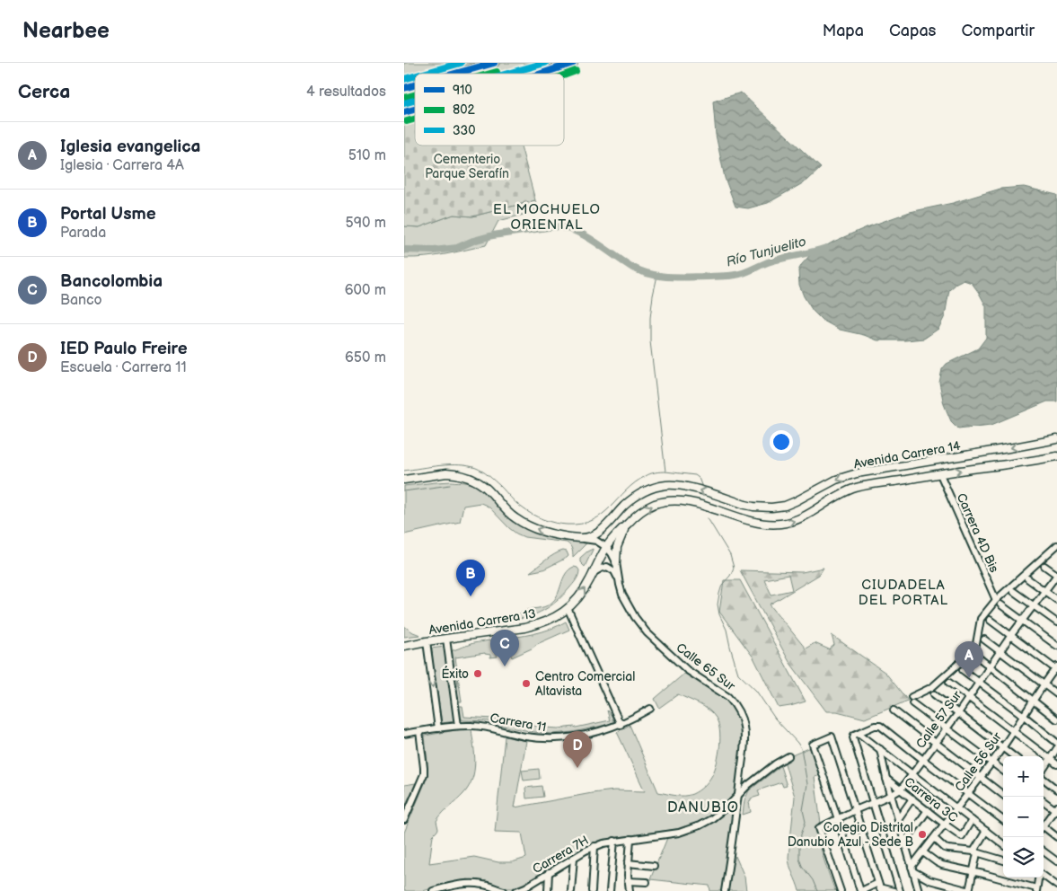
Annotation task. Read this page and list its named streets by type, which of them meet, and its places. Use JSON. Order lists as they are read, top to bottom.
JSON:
{
  "streets": {
    "main road": ["Avenida Carrera 14", "Avenida Carrera 13"],
    "street": [
      "Carrera 4D Bis",
      "Calle 65 Sur",
      "Calle 57 Sur",
      "Carrera 11",
      "Calle 56 Sur",
      "Carrera 3C",
      "Carrera 7H"
    ]
  },
  "crossings": [
    ["Avenida Carrera 14", "Carrera 4D Bis"],
    ["Avenida Carrera 14", "Avenida Carrera 13"],
    ["Avenida Carrera 14", "Calle 65 Sur"],
    ["Avenida Carrera 13", "Calle 65 Sur"],
    ["Calle 65 Sur", "Carrera 7H"],
    ["Calle 57 Sur", "Carrera 3C"],
    ["Calle 56 Sur", "Carrera 3C"]
  ],
  "districts": ["EL MOCHUELO ORIENTAL", "CIUDADELA DEL PORTAL", "DANUBIO"],
  "water": ["Río Tunjuelito"],
  "parks": ["Cementerio Parque Serafín"],
  "places": ["Éxito", "Centro Comercial Altavista", "Colegio Distrital Danubio Azul - Sede B"],
  "lines": ["transit line 910", "transit line 330", "transit line 802"],
  "legend": ["910", "802", "330"],
  "page": {
    "header": "Nearbee",
    "nav": ["Mapa", "Capas", "Compartir"],
    "heading": ["Cerca", "4 resultados"],
    "list": [
      {
        "mark": "A",
        "name": "Iglesia evangelica",
        "note": "Iglesia · Carrera 4A",
        "value": "510 m"
      },
      {
        "mark": "B",
        "name": "Portal Usme",
        "note": "Parada",
        "value": "590 m"
      },
      {
        "mark": "C",
        "name": "Bancolombia",
        "note": "Banco",
        "value": "600 m"
      },
      {
        "mark": "D",
        "name": "IED Paulo Freire",
        "note": "Escuela · Carrera 11",
        "value": "650 m"
      }
    ],
    "pins": [
      "B",
      "C",
      "A",
      "D"
    ],
    "map_buttons": ["+", "−"]
  }
}
